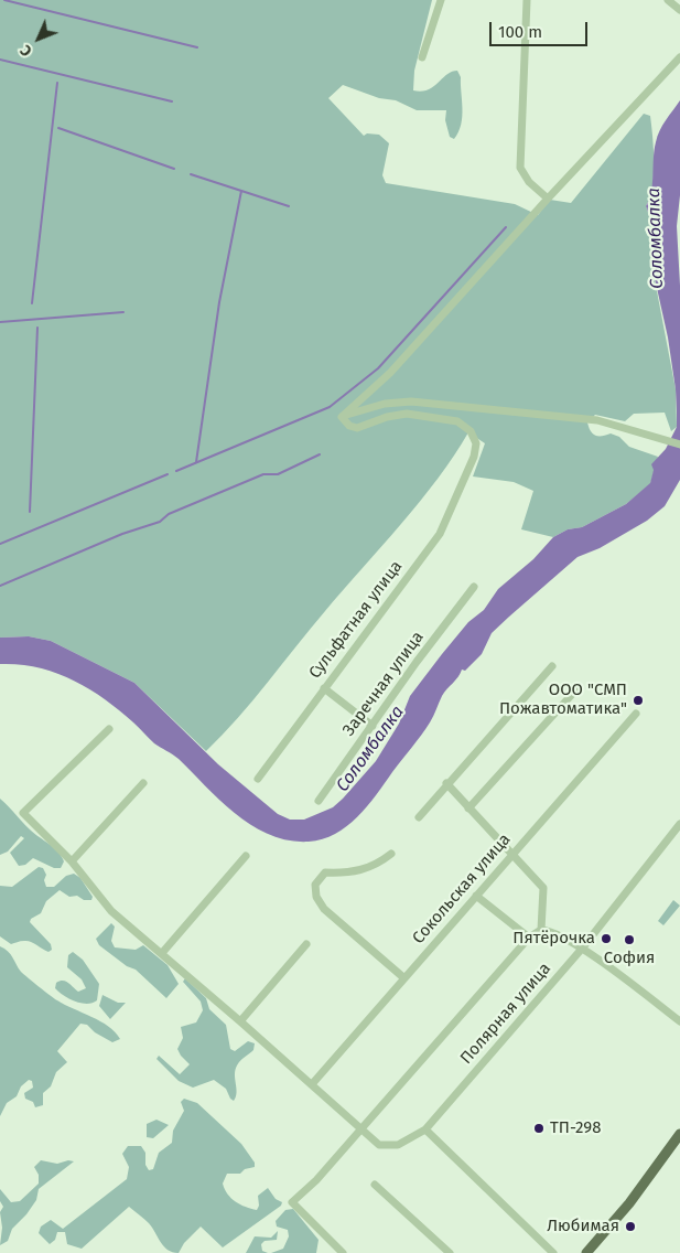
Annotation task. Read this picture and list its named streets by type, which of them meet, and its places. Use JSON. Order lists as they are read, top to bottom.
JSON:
{
  "streets": {
    "street": [
      "Сульфатная улица",
      "Заречная улица",
      "Сокольская улица",
      "Полярная улица"
    ]
  },
  "water": ["Соломбалка"],
  "places": [
    "ООО \"СМП Пожавтоматика\"",
    "Пятёрочка",
    "София",
    "ТП-298",
    "Любимая"
  ],
  "scale_bar": "100 m",
  "north": "bottom left"
}
